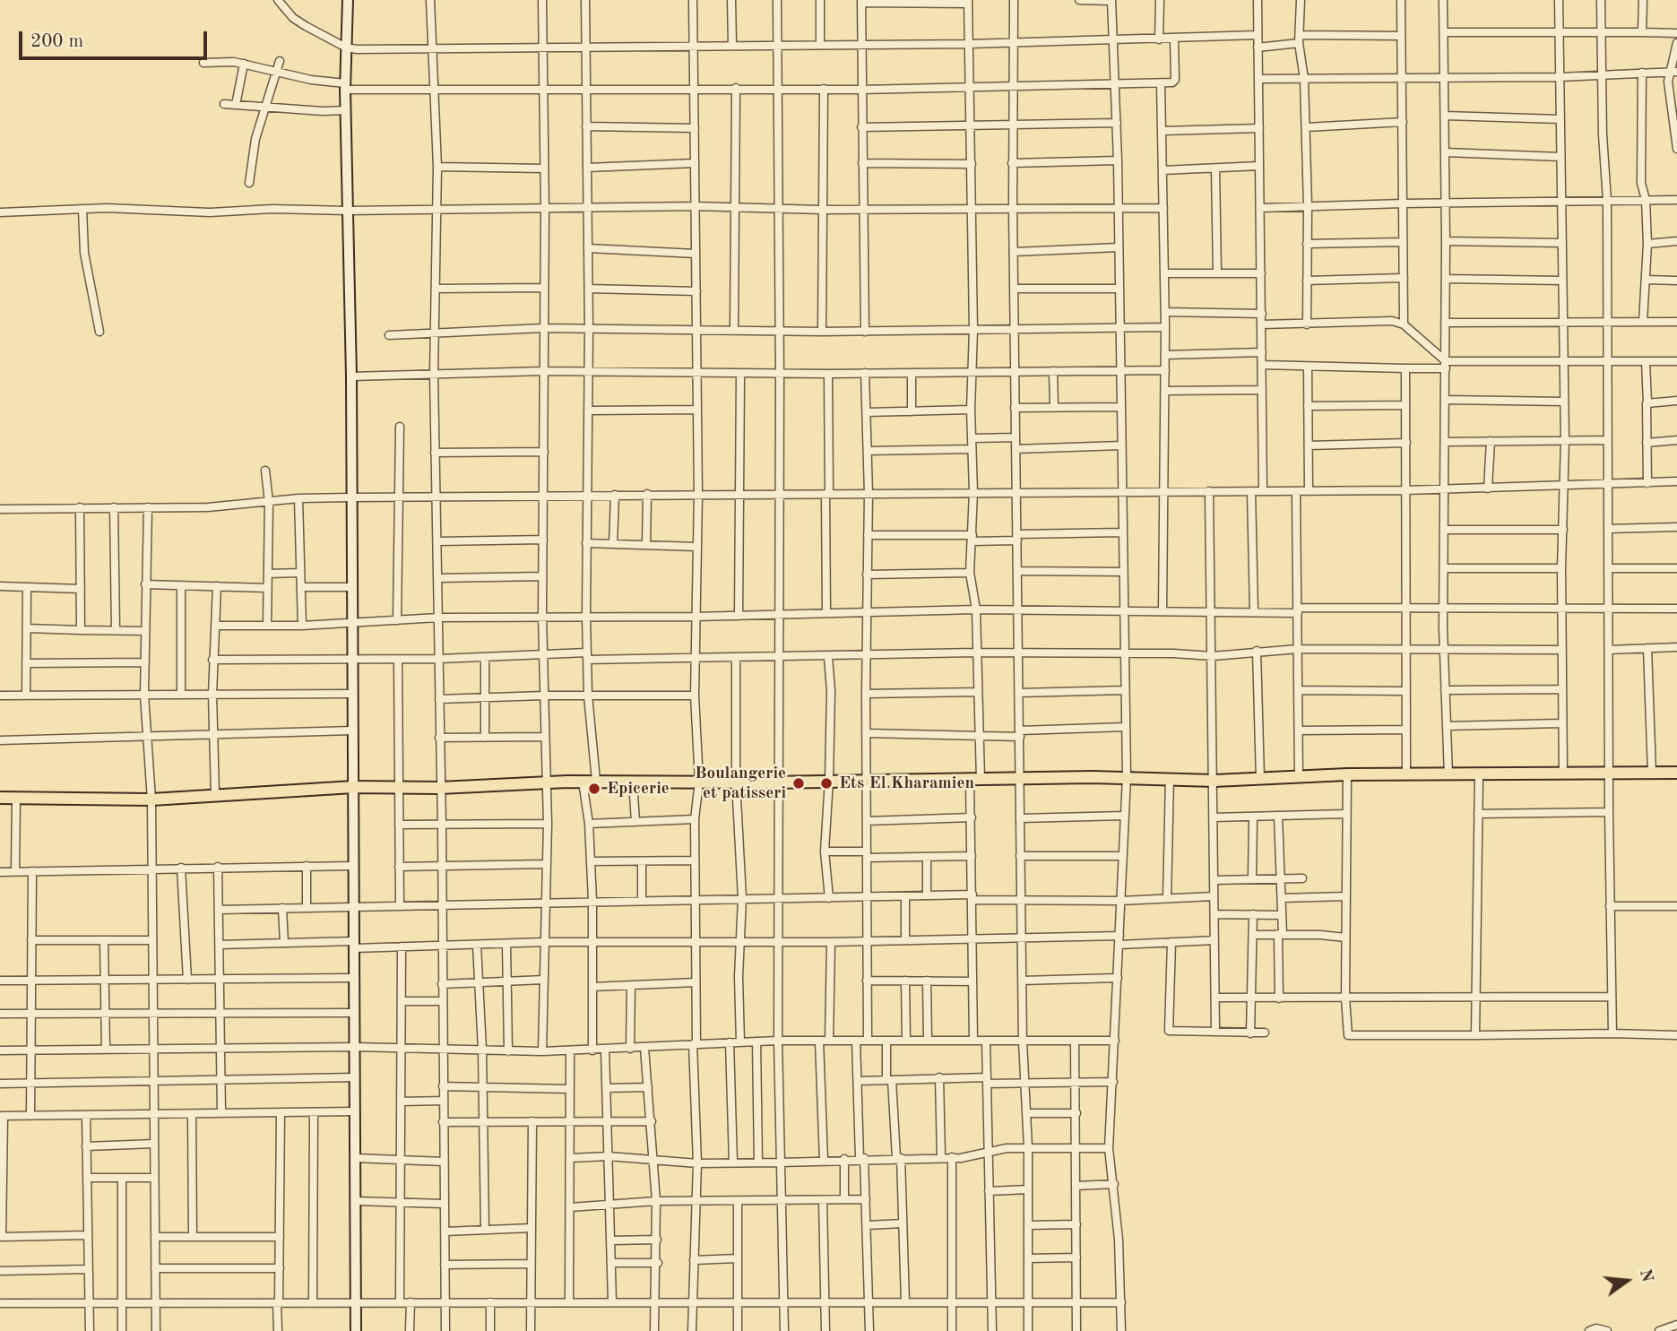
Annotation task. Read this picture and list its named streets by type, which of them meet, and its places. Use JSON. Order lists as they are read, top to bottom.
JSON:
{
  "places": ["Boulangerie et patisseri", "Ets El Kharamien", "Epicerie"],
  "scale_bar": "200 m",
  "north": "right"
}
